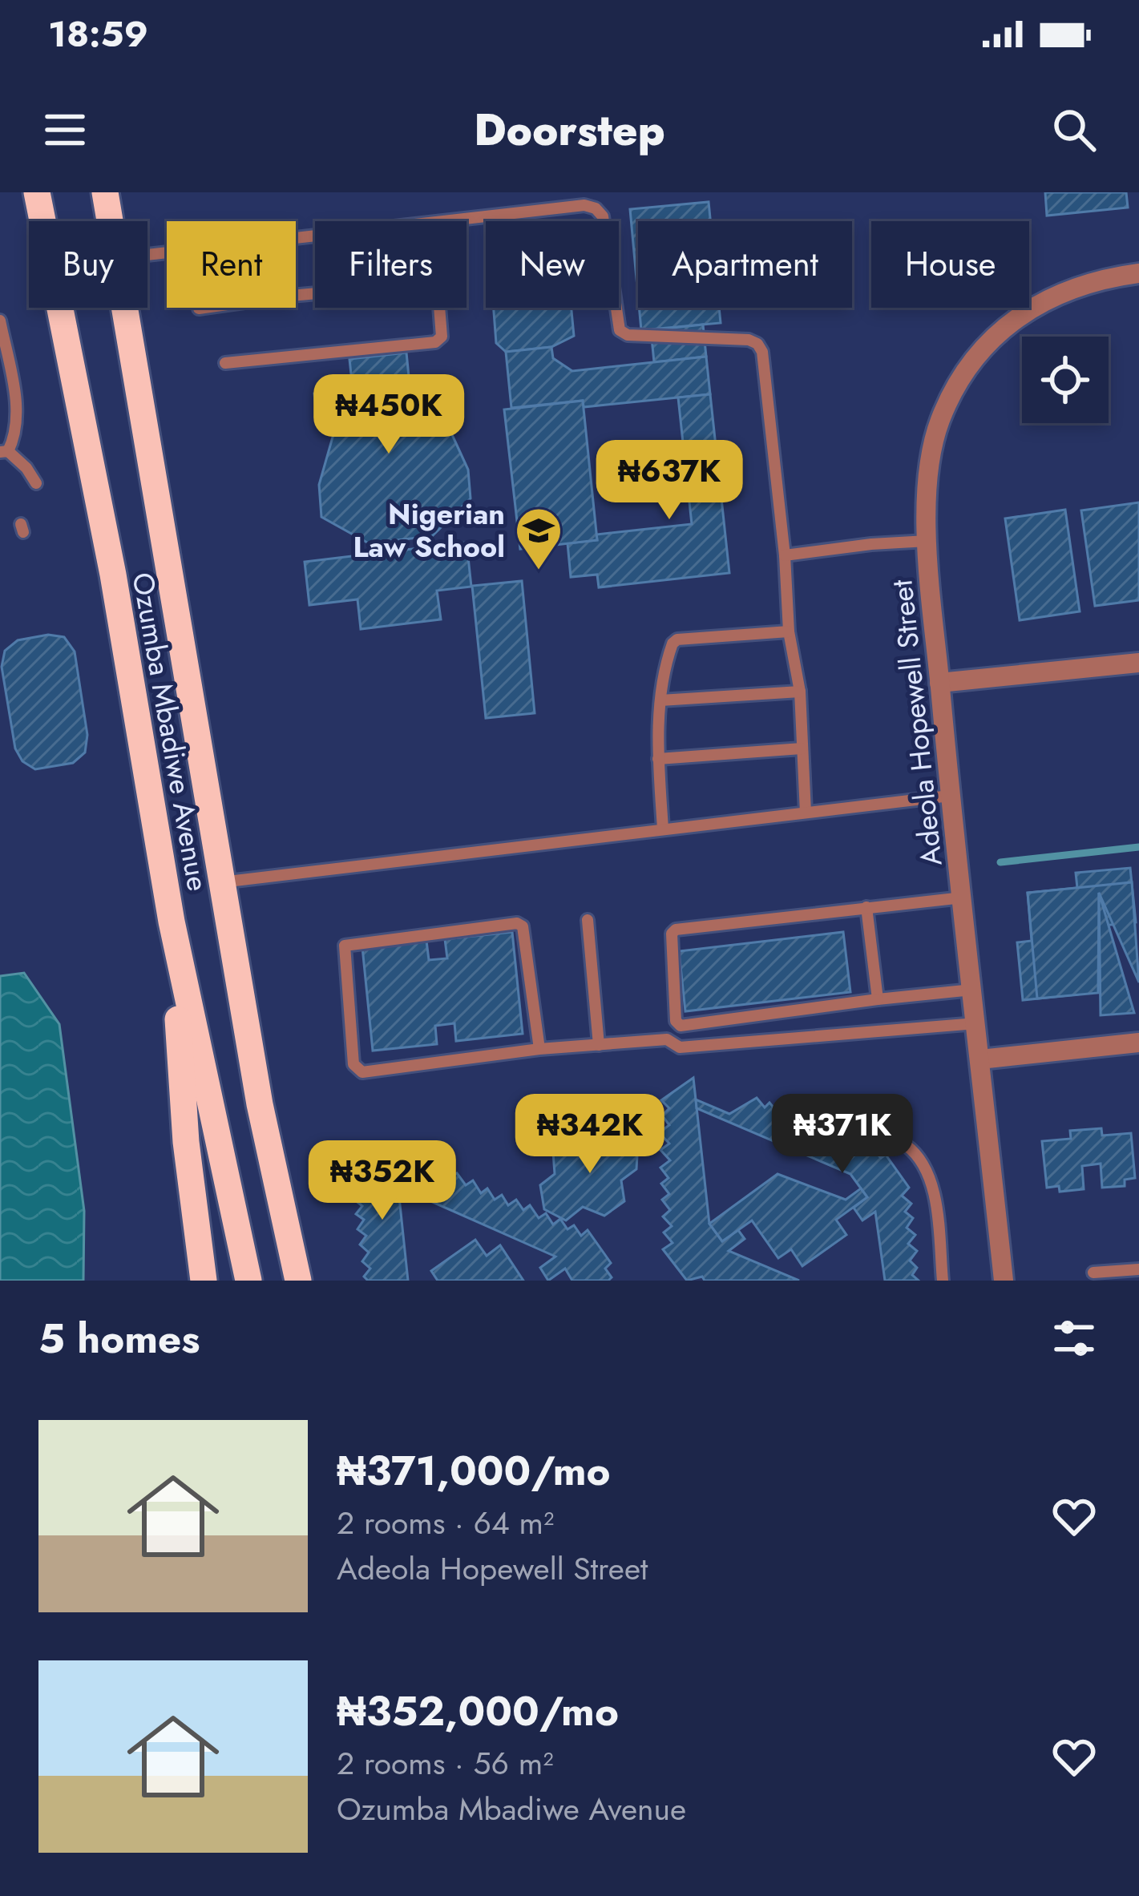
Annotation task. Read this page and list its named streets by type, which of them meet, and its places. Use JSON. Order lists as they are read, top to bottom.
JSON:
{
  "streets": {
    "highway": ["Ozumba Mbadiwe Avenue"],
    "street": ["Adeola Hopewell Street"]
  },
  "places": {
    "school or university": ["Nigerian Law School"]
  },
  "page": {
    "status": "18:59",
    "header": "Doorstep",
    "chip": [
      "Buy",
      "Rent",
      "Filters",
      "New",
      "Apartment",
      "House"
    ],
    "price": [
      "₦450K",
      "₦637K",
      "₦342K",
      "₦371K",
      "₦352K"
    ],
    "heading": "5 homes",
    "list": [
      {
        "name": "₦371,000/mo",
        "note": "2 rooms · 64 m² · Adeola Hopewell Street"
      },
      {
        "name": "₦352,000/mo",
        "note": "2 rooms · 56 m² · Ozumba Mbadiwe Avenue"
      }
    ]
  }
}
